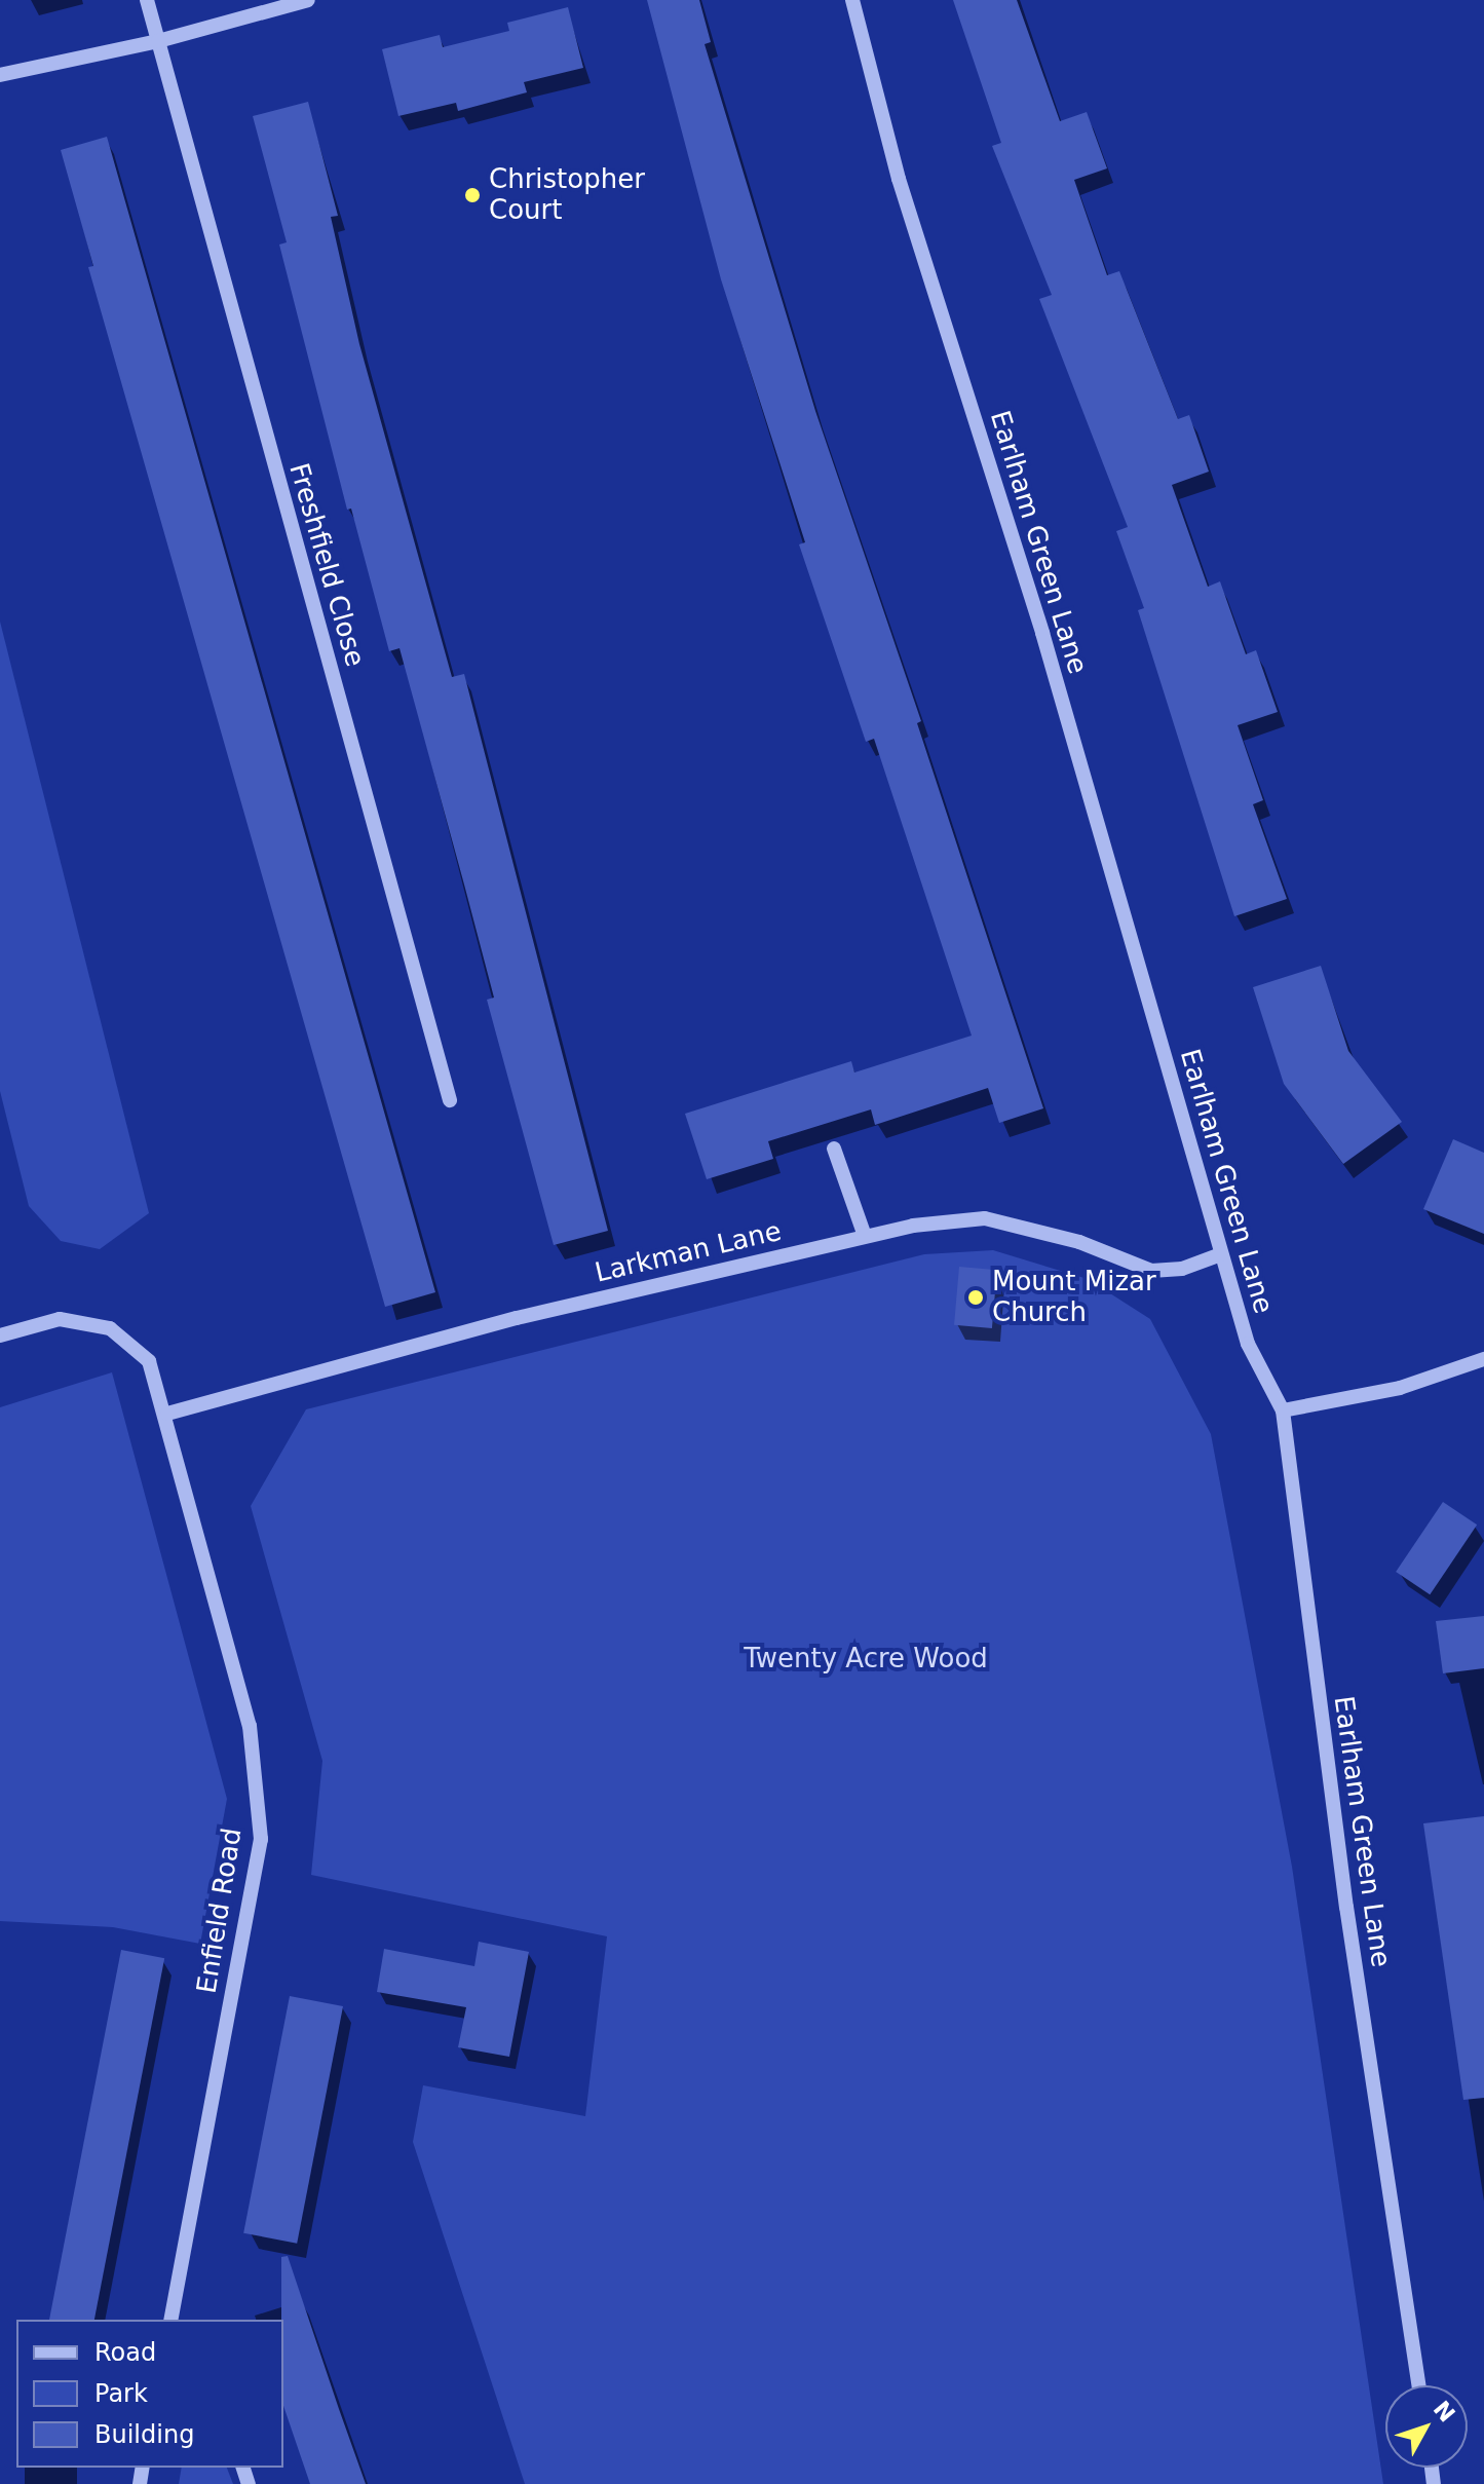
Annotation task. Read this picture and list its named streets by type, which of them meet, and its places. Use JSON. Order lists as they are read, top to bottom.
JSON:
{
  "streets": {
    "street": [
      "Earlham Green Lane",
      "Freshfield Close",
      "Larkman Lane",
      "Enfield Road"
    ]
  },
  "crossings": [
    ["Earlham Green Lane", "Larkman Lane"],
    ["Larkman Lane", "Enfield Road"]
  ],
  "parks": ["Twenty Acre Wood"],
  "places": ["Christopher Court", "Mount Mizar Church"],
  "legend": ["Road", "Park", "Building"],
  "north": "top right"
}
